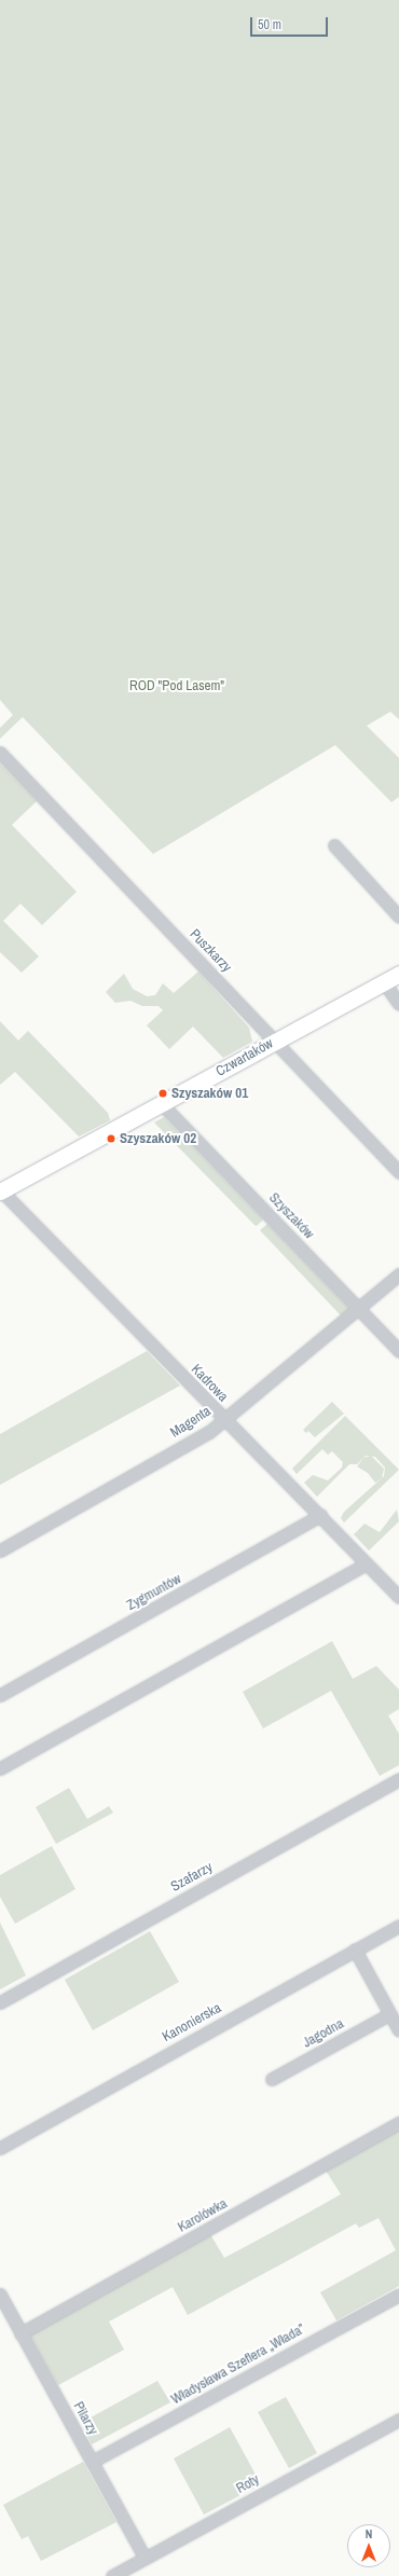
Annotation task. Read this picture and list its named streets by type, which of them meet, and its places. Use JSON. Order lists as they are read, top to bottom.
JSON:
{
  "streets": {
    "street": [
      "Puszkarzy",
      "Czwartaków",
      "Szyszaków",
      "Kadrowa",
      "Magenta",
      "Zygmuntów",
      "Szafarzy",
      "Kanonierska",
      "Jagodna",
      "Karolówka",
      "Władysława Szeflera „Włada”",
      "Pilarzy",
      "Roty"
    ]
  },
  "crossings": [
    ["Puszkarzy", "Czwartaków"],
    ["Czwartaków", "Szyszaków"],
    ["Czwartaków", "Kadrowa"],
    ["Szyszaków", "Magenta"],
    ["Kadrowa", "Magenta"],
    ["Kadrowa", "Zygmuntów"],
    ["Karolówka", "Pilarzy"],
    ["Władysława Szeflera „Włada”", "Pilarzy"],
    ["Pilarzy", "Roty"]
  ],
  "parks": ["ROD \"Pod Lasem\""],
  "places": ["Szyszaków 01", "Szyszaków 02"],
  "scale_bar": "50 m",
  "north": "top"
}
